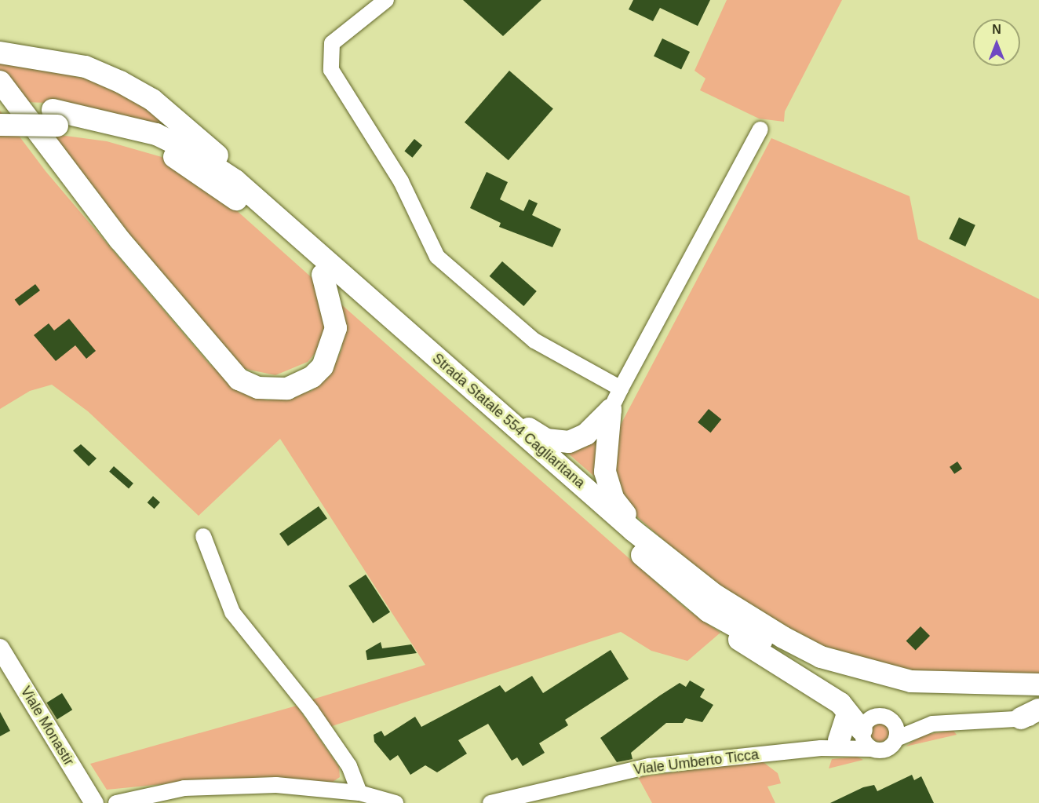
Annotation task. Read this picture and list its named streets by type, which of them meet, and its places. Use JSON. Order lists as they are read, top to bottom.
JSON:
{
  "streets": {
    "highway": ["Strada Statale 554 Cagliaritana"],
    "main road": ["Viale Monastir"],
    "street": ["Viale Umberto Ticca"]
  },
  "north": "top"
}
